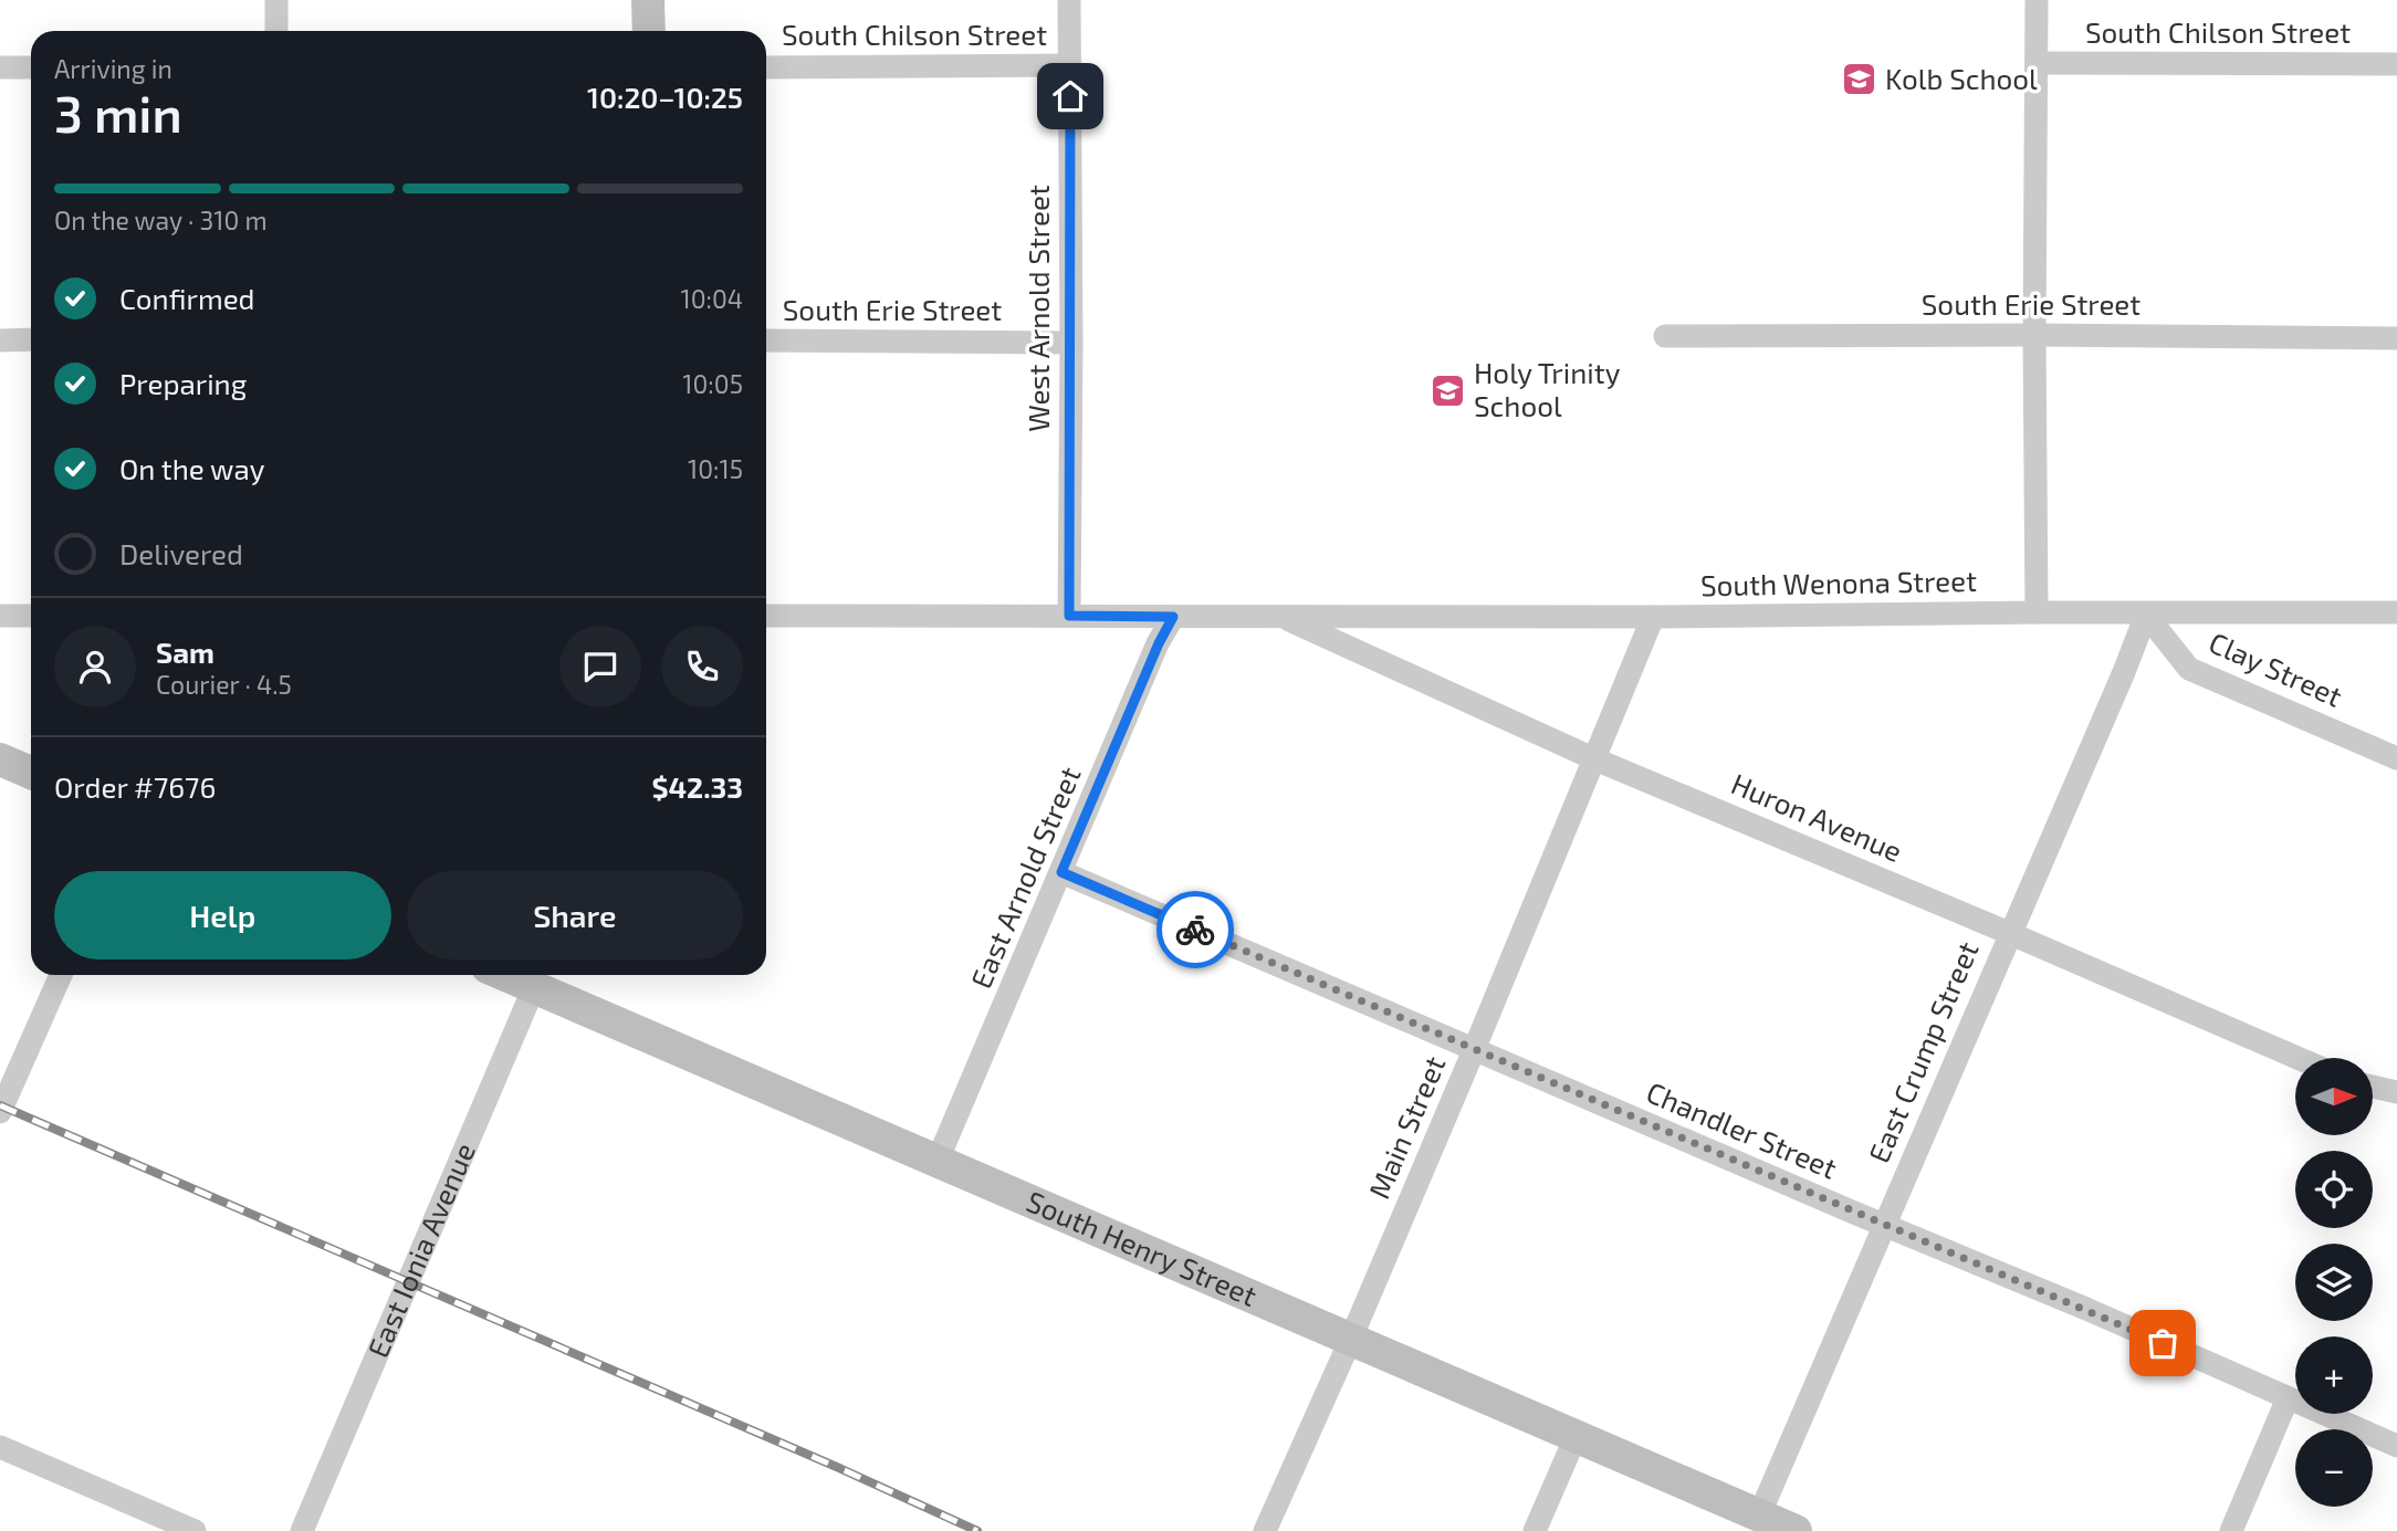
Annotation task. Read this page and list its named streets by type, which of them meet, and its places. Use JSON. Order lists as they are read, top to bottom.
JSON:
{
  "streets": {
    "street": [
      "South Chilson Street",
      "South Erie Street",
      "West Arnold Street",
      "South Wenona Street",
      "Clay Street",
      "Huron Avenue",
      "East Arnold Street",
      "East Crump Street",
      "Main Street",
      "Chandler Street",
      "East Ionia Avenue",
      "South Henry Street"
    ]
  },
  "crossings": [
    ["South Chilson Street", "West Arnold Street"],
    ["South Erie Street", "West Arnold Street"],
    ["South Wenona Street", "Clay Street"],
    ["South Wenona Street", "Huron Avenue"],
    ["South Wenona Street", "East Arnold Street"],
    ["South Wenona Street", "East Crump Street"],
    ["South Wenona Street", "Main Street"],
    ["Clay Street", "East Crump Street"],
    ["Huron Avenue", "East Crump Street"],
    ["Huron Avenue", "Main Street"],
    ["East Arnold Street", "Chandler Street"],
    ["East Arnold Street", "South Henry Street"],
    ["East Crump Street", "Chandler Street"],
    ["East Crump Street", "South Henry Street"],
    ["Main Street", "Chandler Street"],
    ["Main Street", "South Henry Street"],
    ["East Ionia Avenue", "South Henry Street"]
  ],
  "places": {
    "school or university": ["Kolb School", "Holy Trinity School"]
  },
  "north": "right",
  "page": {
    "heading": ["3 min", "Arriving in", "10:20–10:25"],
    "panel": [
      "Sam",
      "Courier · 4.5",
      "Order #7676",
      "$42.33"
    ],
    "bar": "On the way · 310 m",
    "list": [
      ["Confirmed", "10:04"],
      ["Preparing", "10:05"],
      ["On the way", "10:15"],
      "Delivered"
    ],
    "buttons": ["Help", "Share"],
    "map_buttons": ["+", "−"]
  }
}
